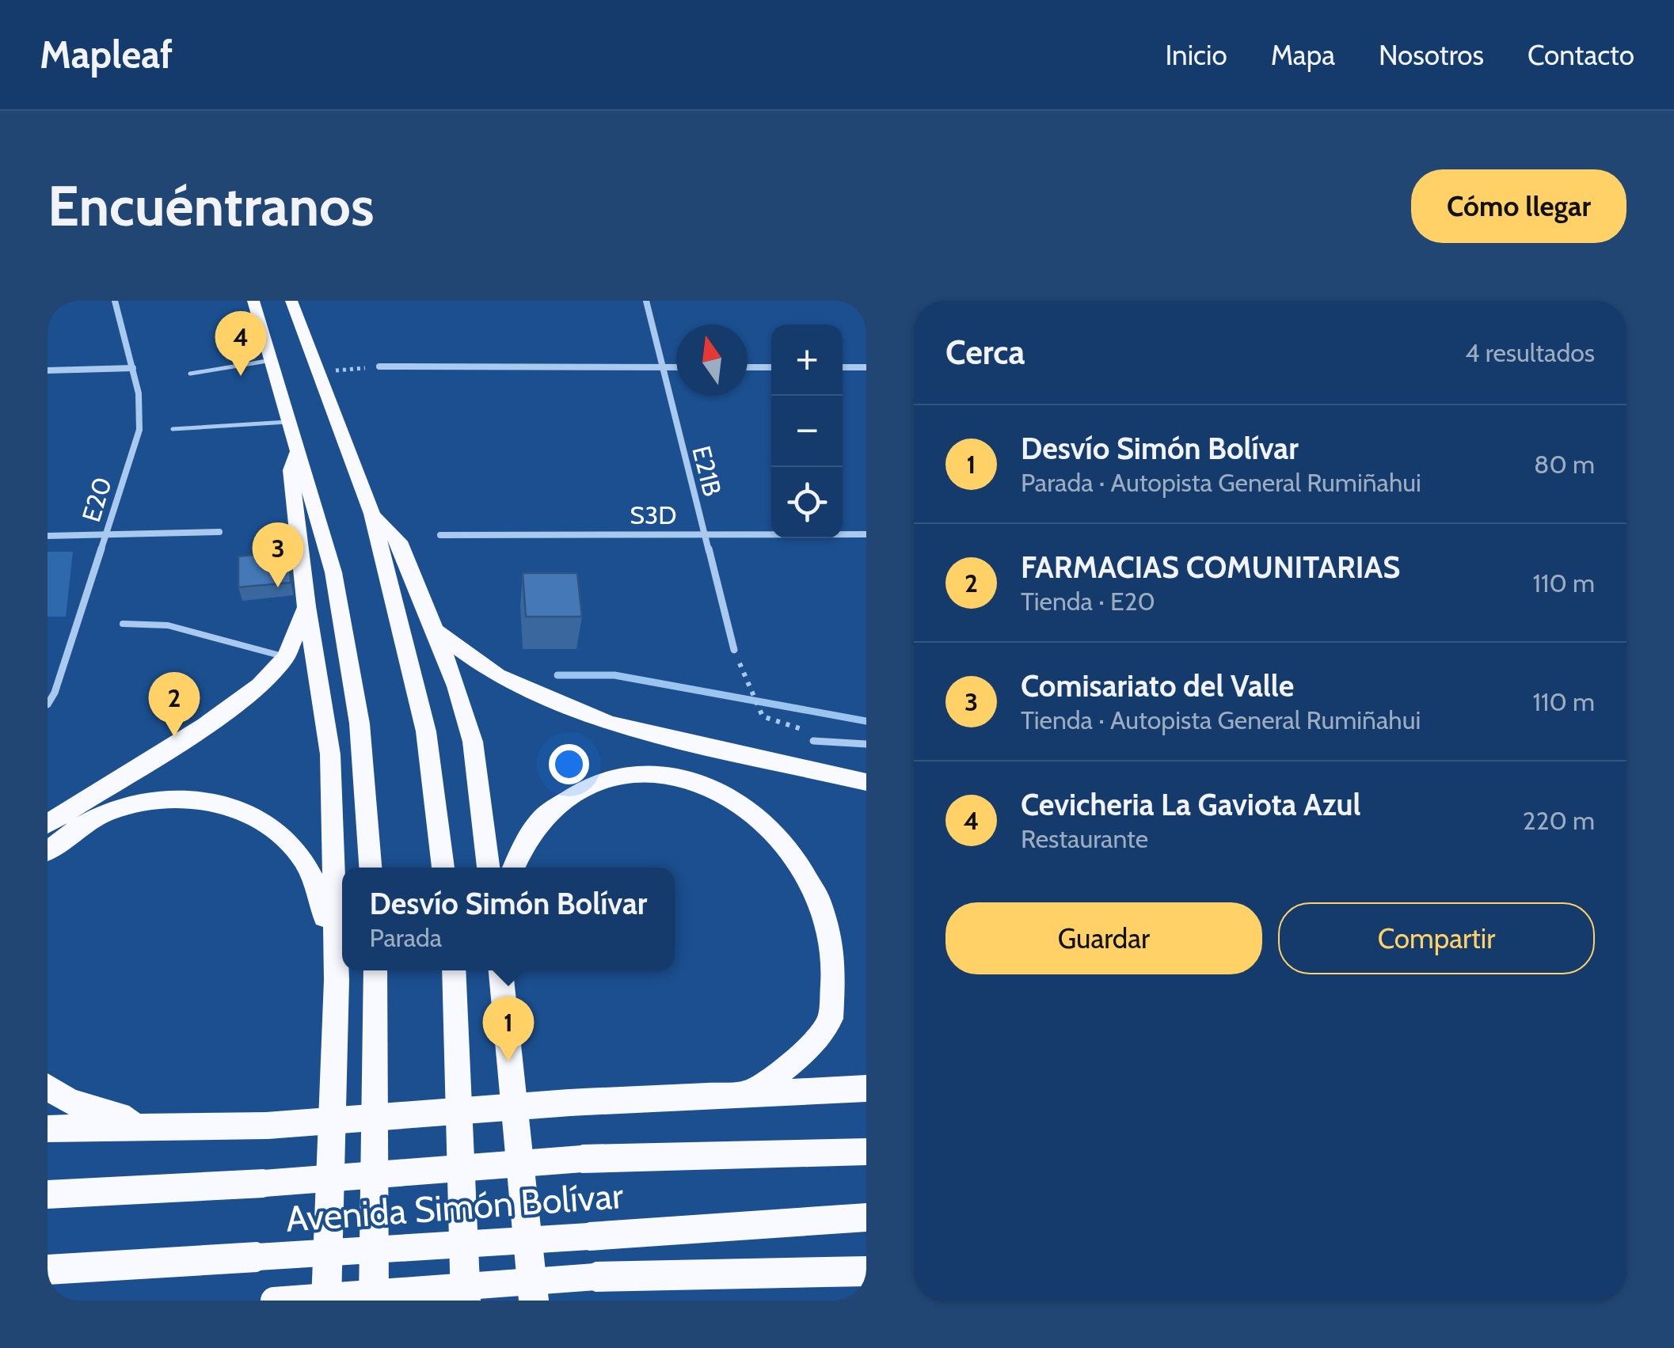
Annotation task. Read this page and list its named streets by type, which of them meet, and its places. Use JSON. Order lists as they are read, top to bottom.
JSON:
{
  "streets": {
    "highway": ["Avenida Simón Bolívar"],
    "street": ["E21B", "E20", "S3D"]
  },
  "crossings": [
    ["E21B", "S3D"]
  ],
  "north": "top",
  "page": {
    "header": "Mapleaf",
    "nav": [
      "Inicio",
      "Mapa",
      "Nosotros",
      "Contacto"
    ],
    "buttons": [
      "Cómo llegar",
      ["Guardar", "Compartir"]
    ],
    "title": "Encuéntranos",
    "heading": ["Cerca", "4 resultados"],
    "pins": [
      "4",
      "3",
      "2",
      "1"
    ],
    "map_buttons": ["+", "−"],
    "list": [
      {
        "mark": "1",
        "name": "Desvío Simón Bolívar",
        "note": "Parada · Autopista General Rumiñahui",
        "value": "80 m"
      },
      {
        "mark": "2",
        "name": "FARMACIAS COMUNITARIAS",
        "note": "Tienda · E20",
        "value": "110 m"
      },
      {
        "mark": "3",
        "name": "Comisariato del Valle",
        "note": "Tienda · Autopista General Rumiñahui",
        "value": "110 m"
      },
      {
        "mark": "4",
        "name": "Cevicheria La Gaviota Azul",
        "note": "Restaurante",
        "value": "220 m"
      }
    ],
    "popup": ["Desvío Simón Bolívar", "Parada"]
  }
}
